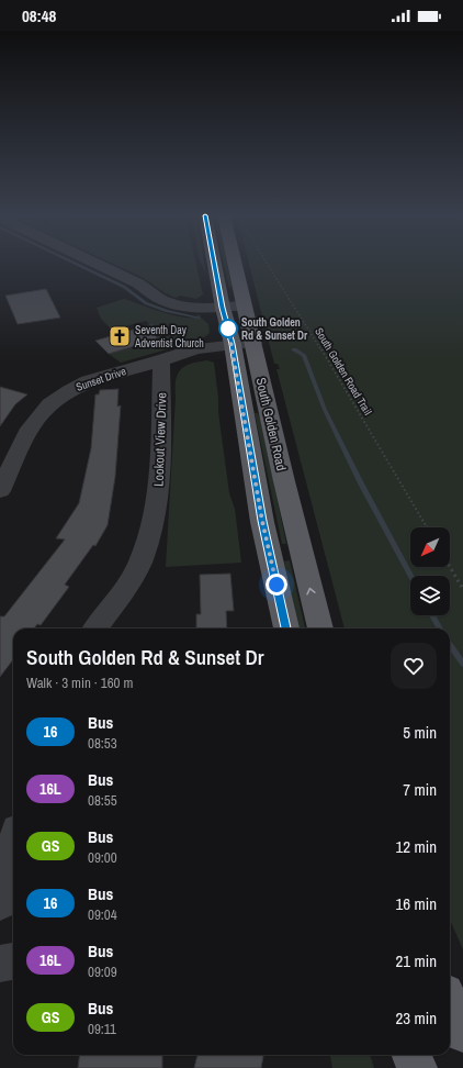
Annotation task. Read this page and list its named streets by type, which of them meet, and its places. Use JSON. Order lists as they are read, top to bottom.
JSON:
{
  "streets": {
    "main road": ["South Golden Road"],
    "street": ["Sunset Drive", "Lookout View Drive"],
    "path": ["South Golden Road Trail"]
  },
  "crossings": [
    ["Sunset Drive", "South Golden Road"],
    ["Sunset Drive", "Lookout View Drive"]
  ],
  "places": {
    "other": ["South Golden Rd & Sunset Dr"],
    "church": ["Seventh Day Adventist Church"]
  },
  "lines": ["bus line 16"],
  "north": "bottom left",
  "page": {
    "status": "08:48",
    "heading": ["South Golden Rd & Sunset Dr", "Walk · 3 min · 160 m"],
    "list": [
      {
        "mark": "16",
        "name": "Bus",
        "note": "08:53",
        "value": "5 min"
      },
      {
        "mark": "16L",
        "name": "Bus",
        "note": "08:55",
        "value": "7 min"
      },
      {
        "mark": "GS",
        "name": "Bus",
        "note": "09:00",
        "value": "12 min"
      },
      {
        "mark": "16",
        "name": "Bus",
        "note": "09:04",
        "value": "16 min"
      },
      {
        "mark": "16L",
        "name": "Bus",
        "note": "09:09",
        "value": "21 min"
      },
      {
        "mark": "GS",
        "name": "Bus",
        "note": "09:11",
        "value": "23 min"
      }
    ]
  }
}
